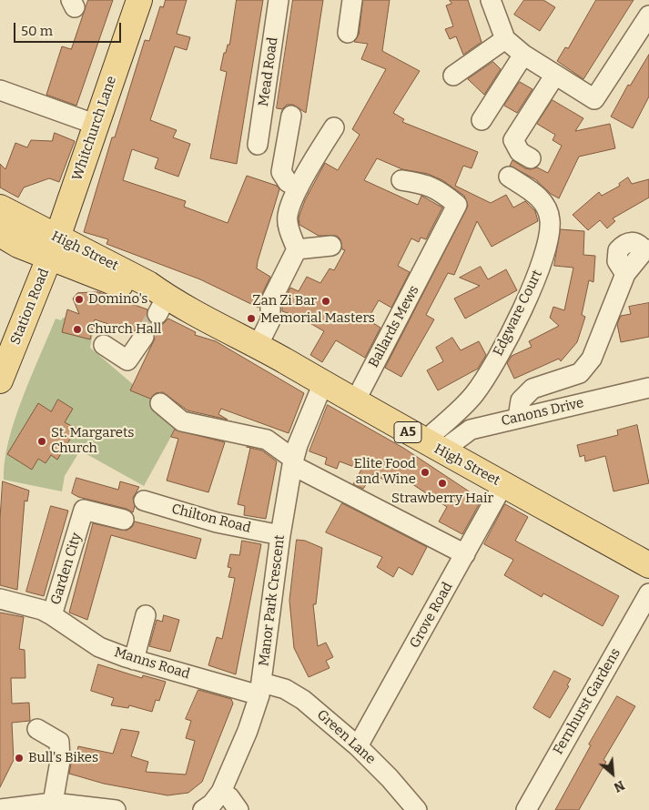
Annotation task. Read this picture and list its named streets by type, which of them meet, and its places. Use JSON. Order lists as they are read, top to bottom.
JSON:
{
  "streets": {
    "main road": [
      "Whitchurch Lane",
      "High Street",
      "Station Road",
      "A5"
    ],
    "street": [
      "Mead Road",
      "Edgware Court",
      "Ballards Mews",
      "Canons Drive",
      "Chilton Road",
      "Garden City",
      "Manor Park Crescent",
      "Grove Road",
      "Manns Road",
      "Fernhurst Gardens",
      "Green Lane"
    ]
  },
  "crossings": [
    ["Whitchurch Lane", "High Street"],
    ["Whitchurch Lane", "Station Road"],
    ["High Street", "Station Road"],
    ["High Street", "Edgware Court"],
    ["High Street", "Ballards Mews"],
    ["High Street", "Canons Drive"],
    ["High Street", "Manor Park Crescent"],
    ["High Street", "Grove Road"],
    ["Edgware Court", "Canons Drive"],
    ["Chilton Road", "Manor Park Crescent"],
    ["Garden City", "Manns Road"],
    ["Manor Park Crescent", "Manns Road"],
    ["Manor Park Crescent", "Green Lane"],
    ["Grove Road", "Green Lane"],
    ["Manns Road", "Green Lane"]
  ],
  "places": [
    "Domino's",
    "Zan Zi Bar",
    "Memorial Masters",
    "Church Hall",
    "St. Margarets Church",
    "Elite Food and Wine",
    "Strawberry Hair",
    "Bull's Bikes"
  ],
  "scale_bar": "50 m",
  "north": "bottom right"
}
